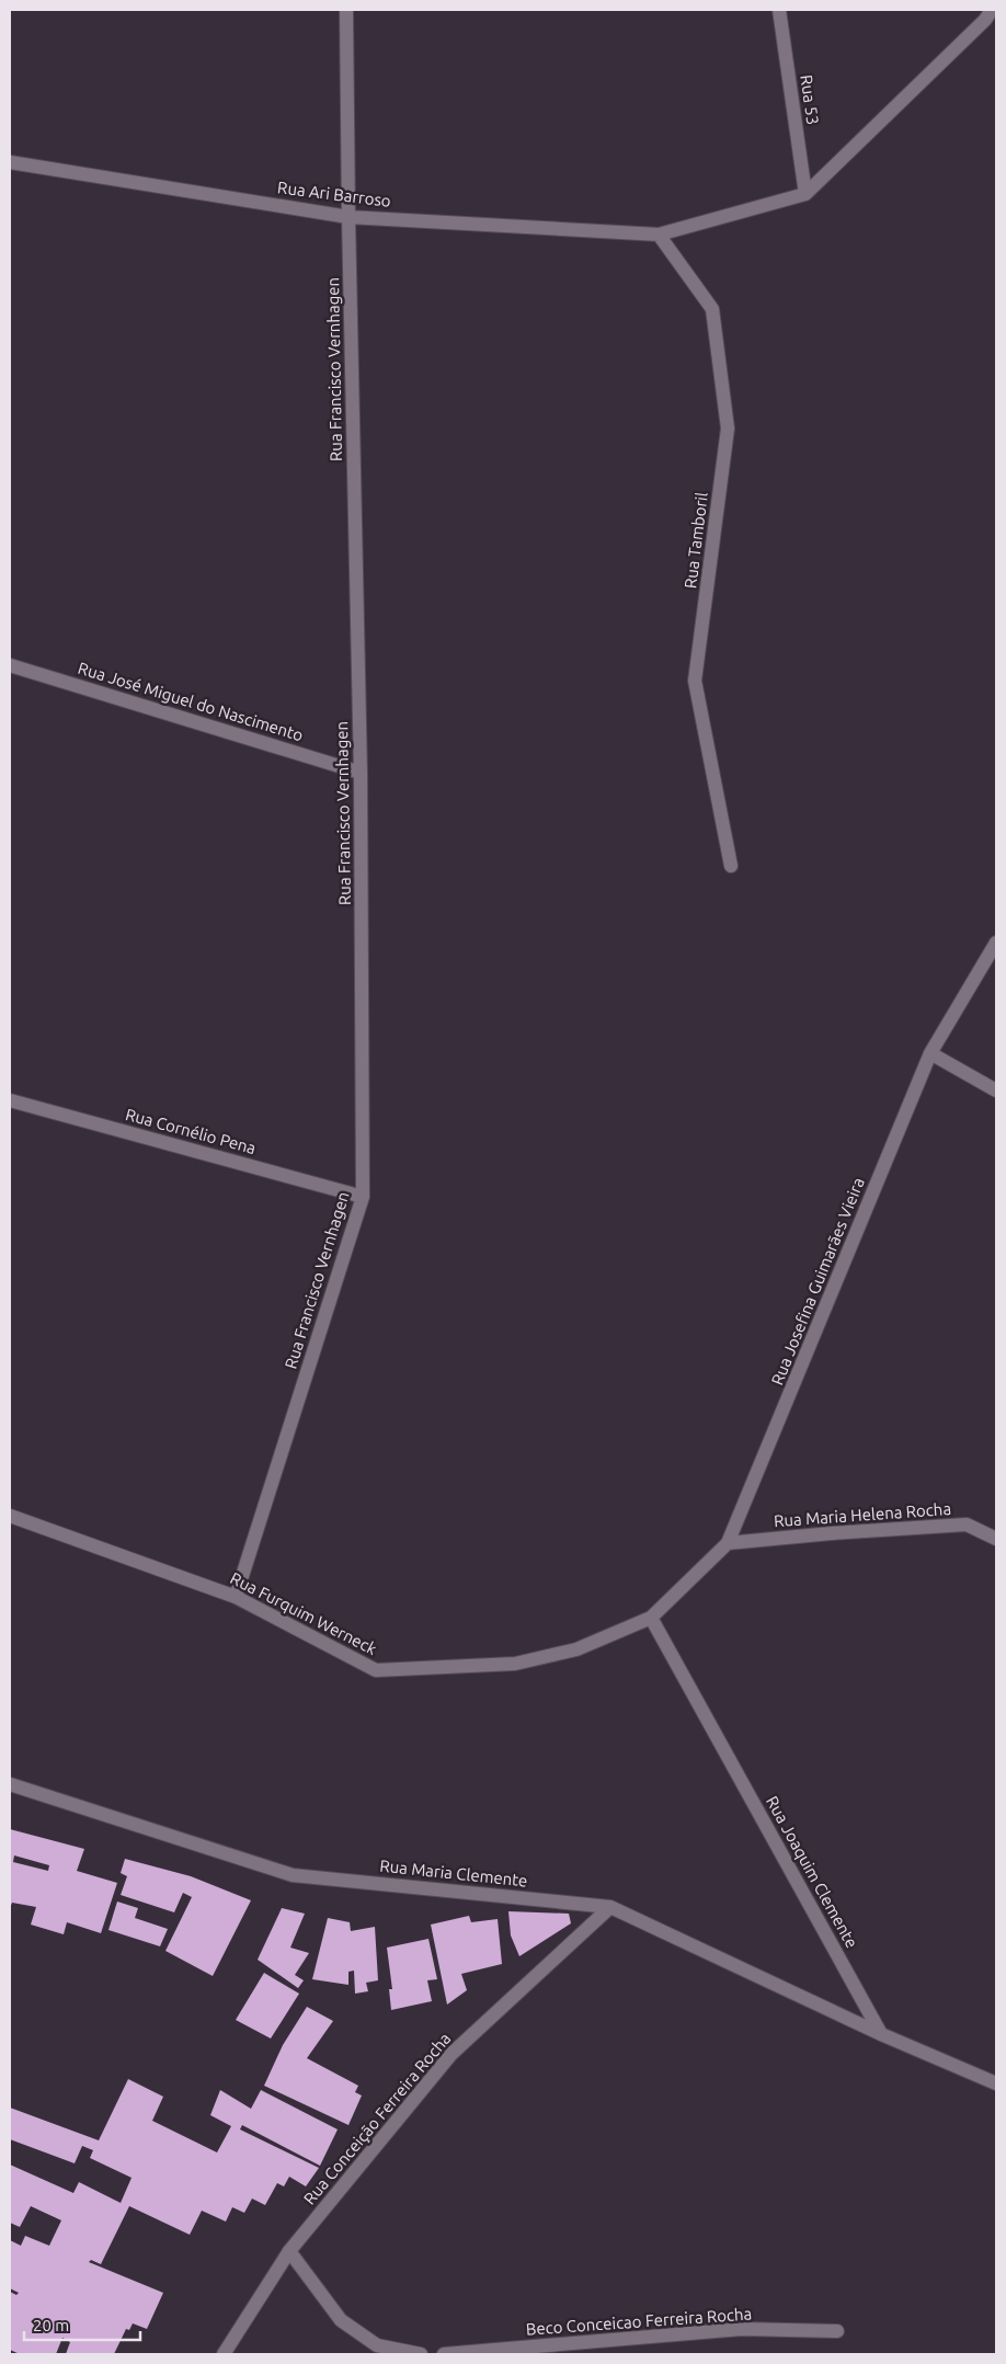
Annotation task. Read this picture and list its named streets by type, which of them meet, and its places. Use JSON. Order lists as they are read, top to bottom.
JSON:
{
  "streets": {
    "street": [
      "Rua 53",
      "Rua Ari Barroso",
      "Rua Francisco Vernhagen",
      "Rua Tamboril",
      "Rua José Miguel do Nascimento",
      "Rua Cornélio Pena",
      "Rua Josefina Guimarães Vieira",
      "Rua Maria Helena Rocha",
      "Rua Furquim Werneck",
      "Rua Joaquim Clemente",
      "Rua Maria Clemente",
      "Rua Conceição Ferreira Rocha",
      "Beco Conceicao Ferreira Rocha"
    ]
  },
  "crossings": [
    ["Rua 53", "Rua Ari Barroso"],
    ["Rua Ari Barroso", "Rua Francisco Vernhagen"],
    ["Rua Ari Barroso", "Rua Tamboril"],
    ["Rua Francisco Vernhagen", "Rua José Miguel do Nascimento"],
    ["Rua Francisco Vernhagen", "Rua Cornélio Pena"],
    ["Rua Francisco Vernhagen", "Rua Furquim Werneck"],
    ["Rua Josefina Guimarães Vieira", "Rua Maria Helena Rocha"],
    ["Rua Josefina Guimarães Vieira", "Rua Furquim Werneck"],
    ["Rua Josefina Guimarães Vieira", "Rua Joaquim Clemente"],
    ["Rua Furquim Werneck", "Rua Joaquim Clemente"],
    ["Rua Joaquim Clemente", "Rua Maria Clemente"],
    ["Rua Maria Clemente", "Rua Conceição Ferreira Rocha"]
  ],
  "scale_bar": "20 m"
}
